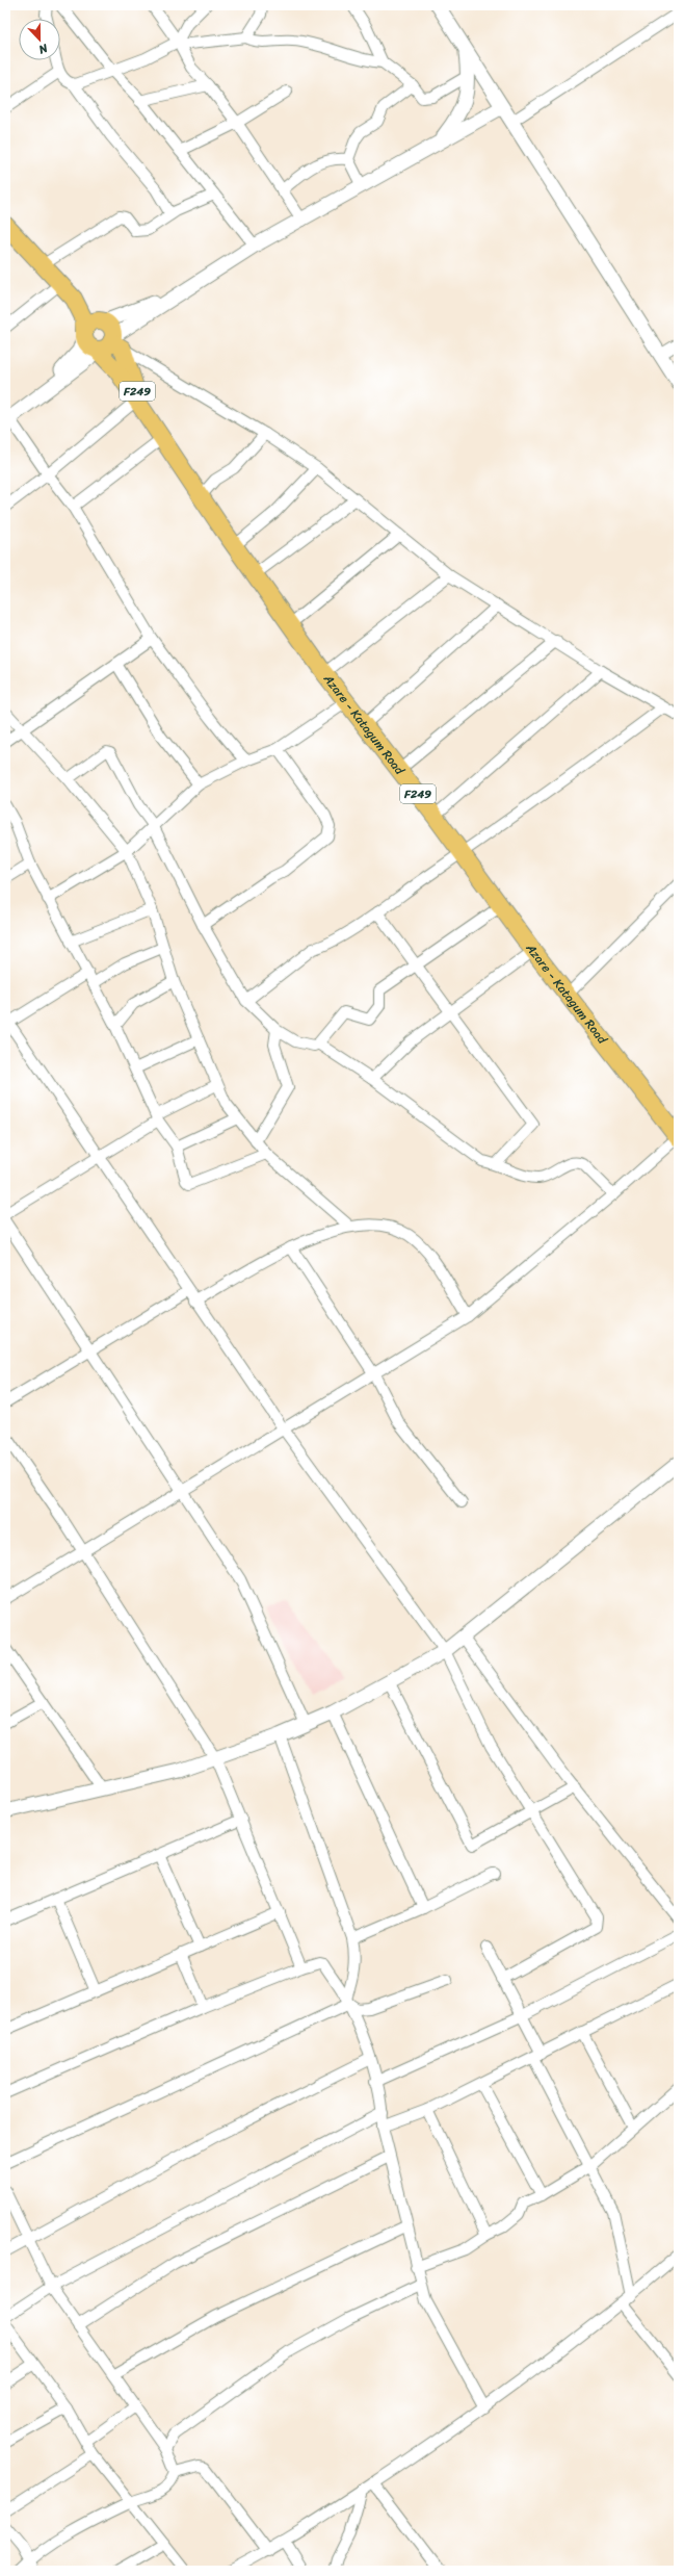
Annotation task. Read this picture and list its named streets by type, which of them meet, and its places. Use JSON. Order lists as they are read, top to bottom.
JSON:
{
  "streets": {
    "main road": ["F249", "Azare - Katagum Road"]
  },
  "north": "bottom"
}
